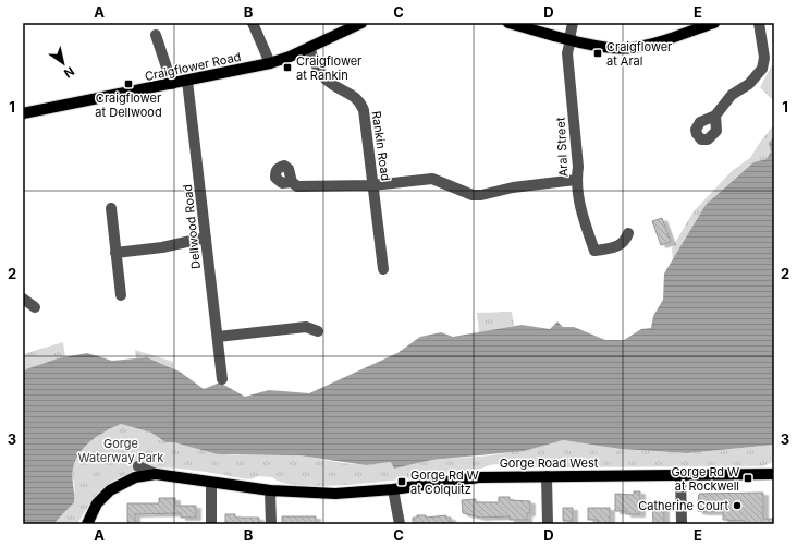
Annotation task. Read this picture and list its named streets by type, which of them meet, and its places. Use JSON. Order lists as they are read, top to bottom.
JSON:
{
  "streets": {
    "main road": ["Craigflower Road", "Gorge Road West"],
    "street": ["Rankin Road", "Aral Street", "Dellwood Road"]
  },
  "crossings": [
    ["Craigflower Road", "Rankin Road"],
    ["Craigflower Road", "Dellwood Road"]
  ],
  "parks": ["Gorge Waterway Park"],
  "places": {
    "transit": [
      "Craigflower at Aral",
      "Craigflower at Rankin",
      "Craigflower at Dellwood",
      "Gorge Rd W at Rockwell",
      "Gorge Rd W at Colquitz"
    ],
    "other": ["Catherine Court"]
  },
  "north": "bottom right",
  "grid": {
    "columns": [
      "A",
      "B",
      "C",
      "D",
      "E"
    ],
    "rows": ["1", "2", "3"]
  }
}
